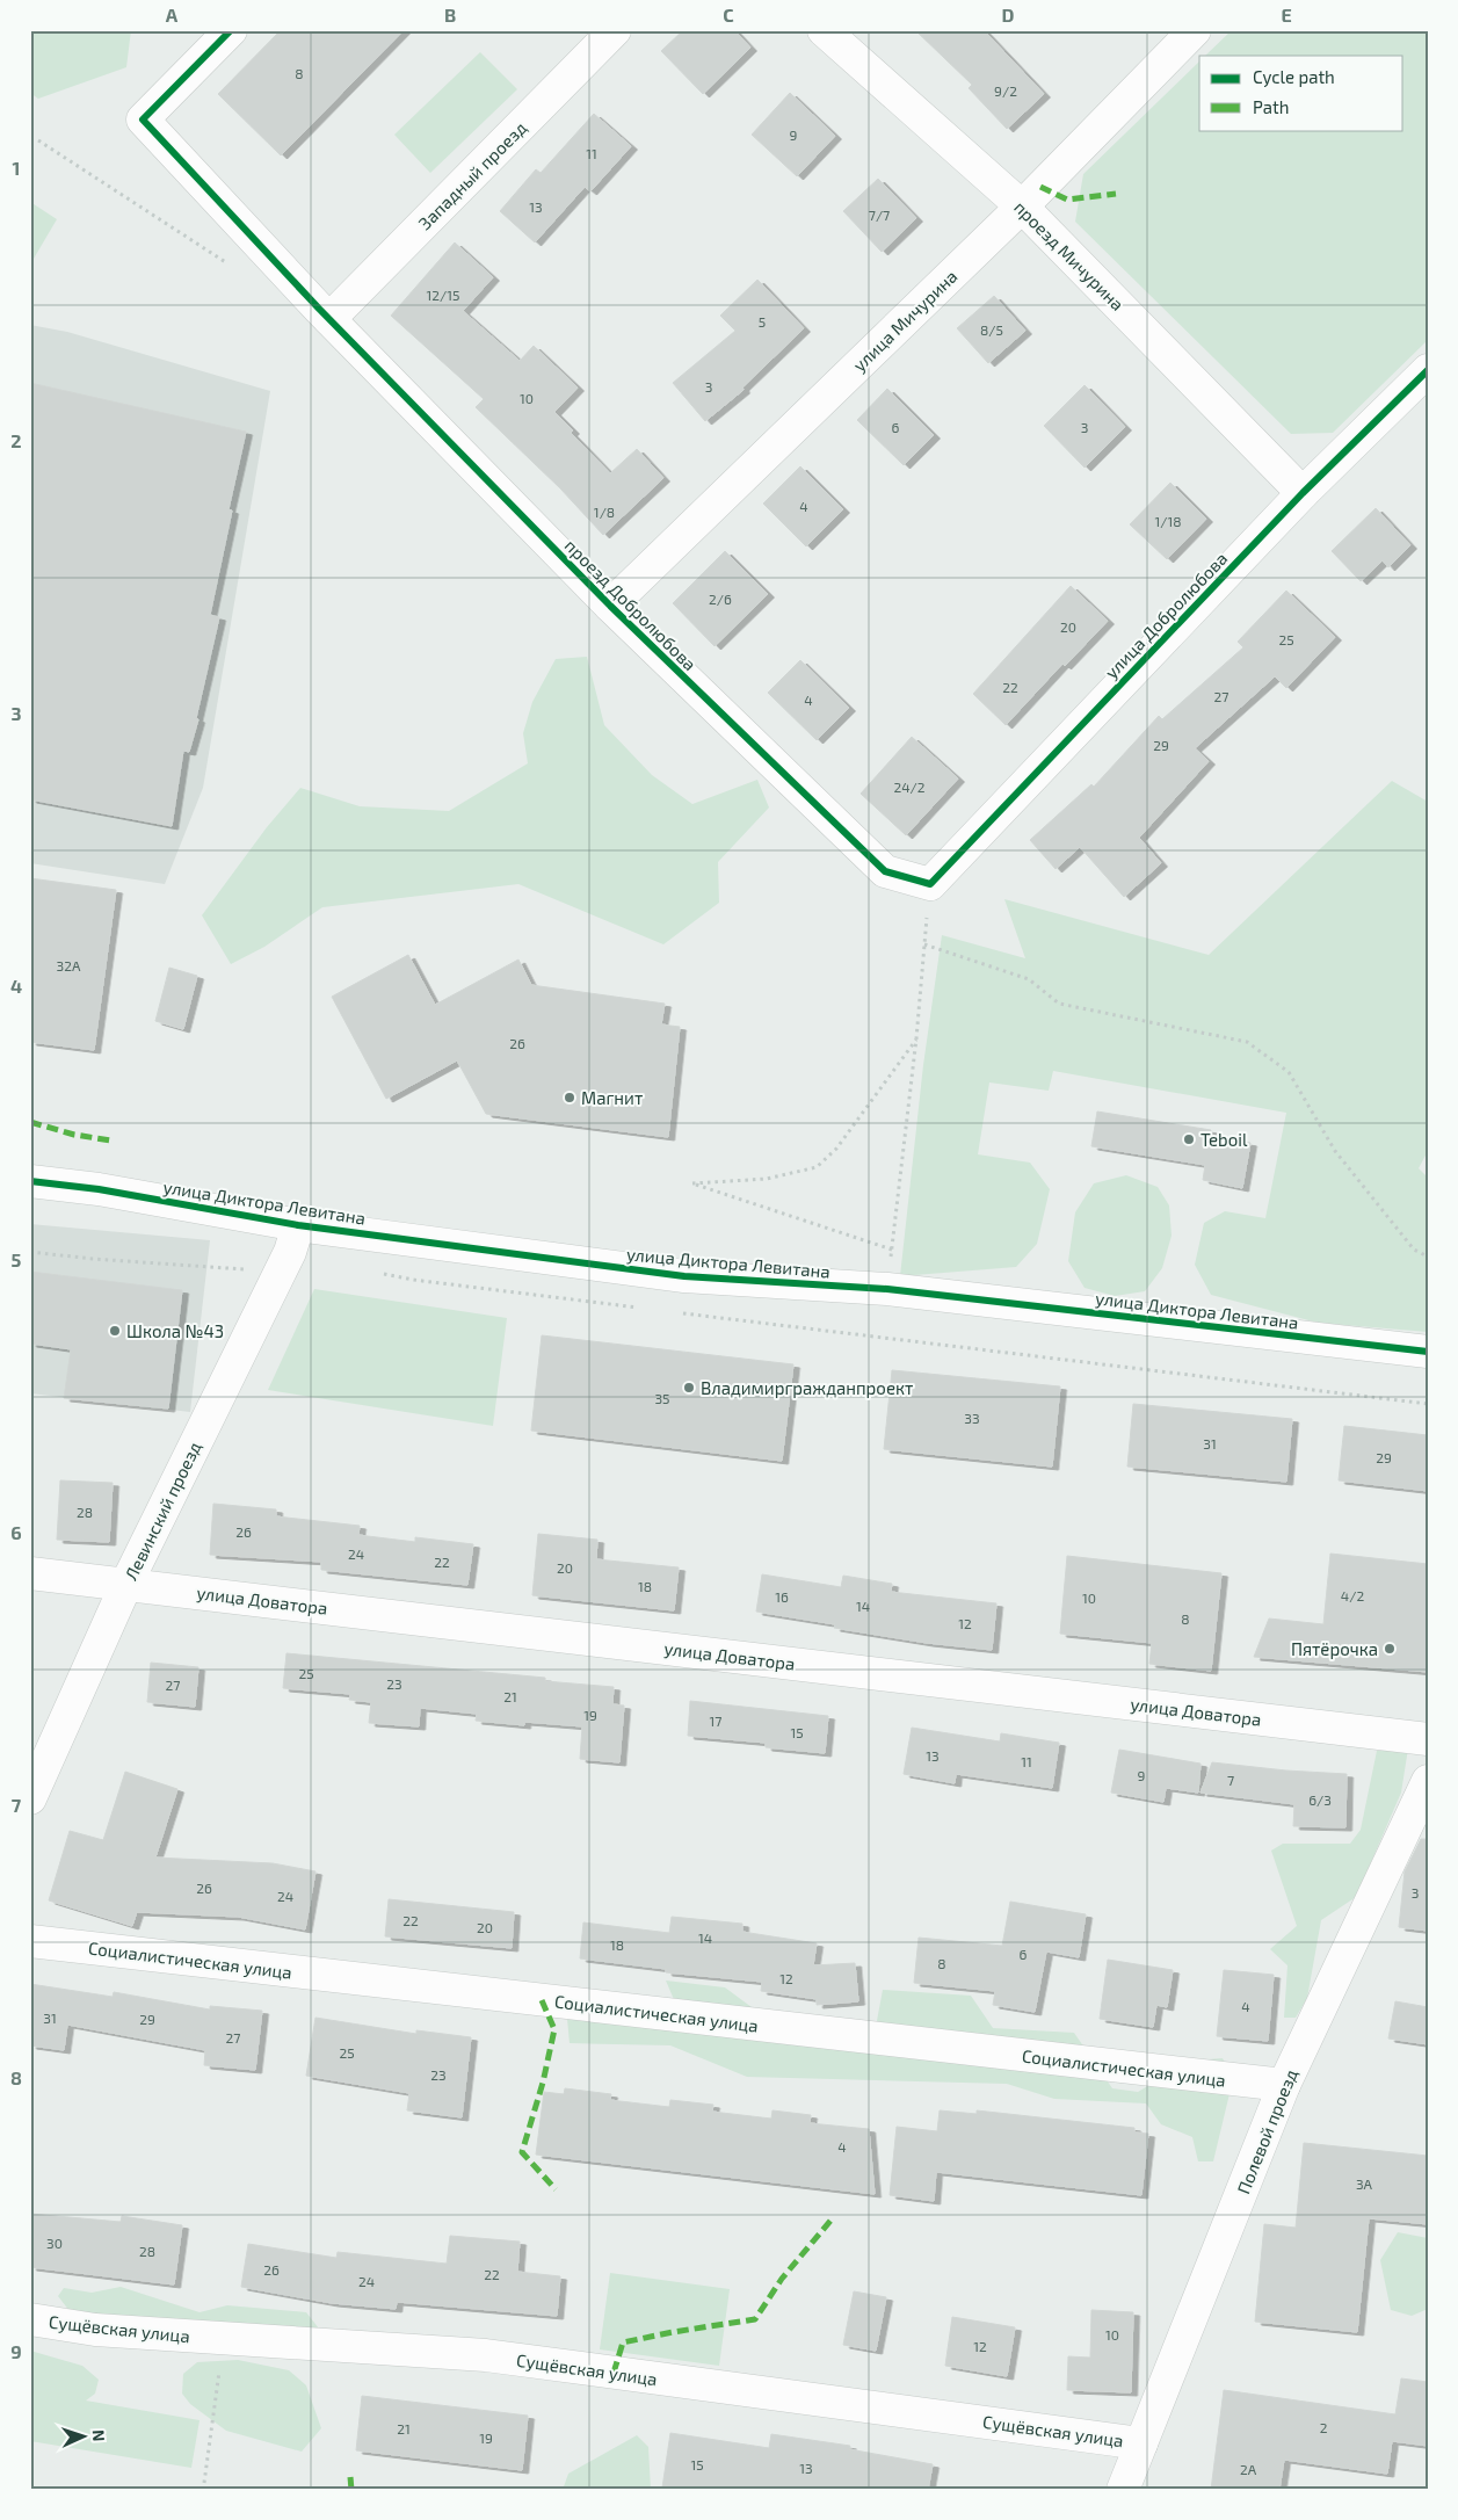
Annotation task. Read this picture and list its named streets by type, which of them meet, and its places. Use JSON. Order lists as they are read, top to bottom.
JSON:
{
  "streets": {
    "street": [
      "Западный проезд",
      "проезд Мичурина",
      "улица Мичурина",
      "проезд Добролюбова",
      "улица Добролюбова",
      "улица Диктора Левитана",
      "Левинский проезд",
      "улица Доватора",
      "Социалистическая улица",
      "Полевой проезд",
      "Сущёвская улица"
    ]
  },
  "crossings": [
    ["Западный проезд", "проезд Добролюбова"],
    ["проезд Мичурина", "улица Мичурина"],
    ["проезд Мичурина", "улица Добролюбова"],
    ["улица Мичурина", "проезд Добролюбова"],
    ["проезд Добролюбова", "улица Добролюбова"],
    ["улица Диктора Левитана", "Левинский проезд"],
    ["Левинский проезд", "улица Доватора"],
    ["Социалистическая улица", "Полевой проезд"],
    ["Полевой проезд", "Сущёвская улица"]
  ],
  "places": [
    "Магнит",
    "Teboil",
    "Школа №43",
    "Владимиргражданпроект",
    "Пятёрочка"
  ],
  "house_numbers": [
    "8",
    "9/2",
    "9",
    "11",
    "13",
    "7/7",
    "12/15",
    "5",
    "8/5",
    "3",
    "10",
    "6",
    "3",
    "4",
    "1/8",
    "1/18",
    "2/6",
    "20",
    "25",
    "22",
    "27",
    "4",
    "29",
    "24/2",
    "32А",
    "26",
    "35",
    "33",
    "31",
    "29",
    "28",
    "26",
    "24",
    "22",
    "20",
    "18",
    "4/2",
    "16",
    "10",
    "14",
    "8",
    "12",
    "25",
    "23",
    "27",
    "21",
    "19",
    "17",
    "15",
    "13",
    "11",
    "9",
    "7",
    "6/3",
    "26",
    "3",
    "24",
    "22",
    "20",
    "14",
    "18",
    "6",
    "8",
    "12",
    "4",
    "31",
    "29",
    "27",
    "25",
    "23",
    "4",
    "3А",
    "30",
    "28",
    "26",
    "22",
    "24",
    "10",
    "12",
    "2",
    "21",
    "19",
    "15",
    "13",
    "2А"
  ],
  "legend": ["Cycle path", "Path"],
  "north": "right",
  "grid": {
    "columns": [
      "A",
      "B",
      "C",
      "D",
      "E"
    ],
    "rows": [
      "1",
      "2",
      "3",
      "4",
      "5",
      "6",
      "7",
      "8",
      "9"
    ]
  }
}
